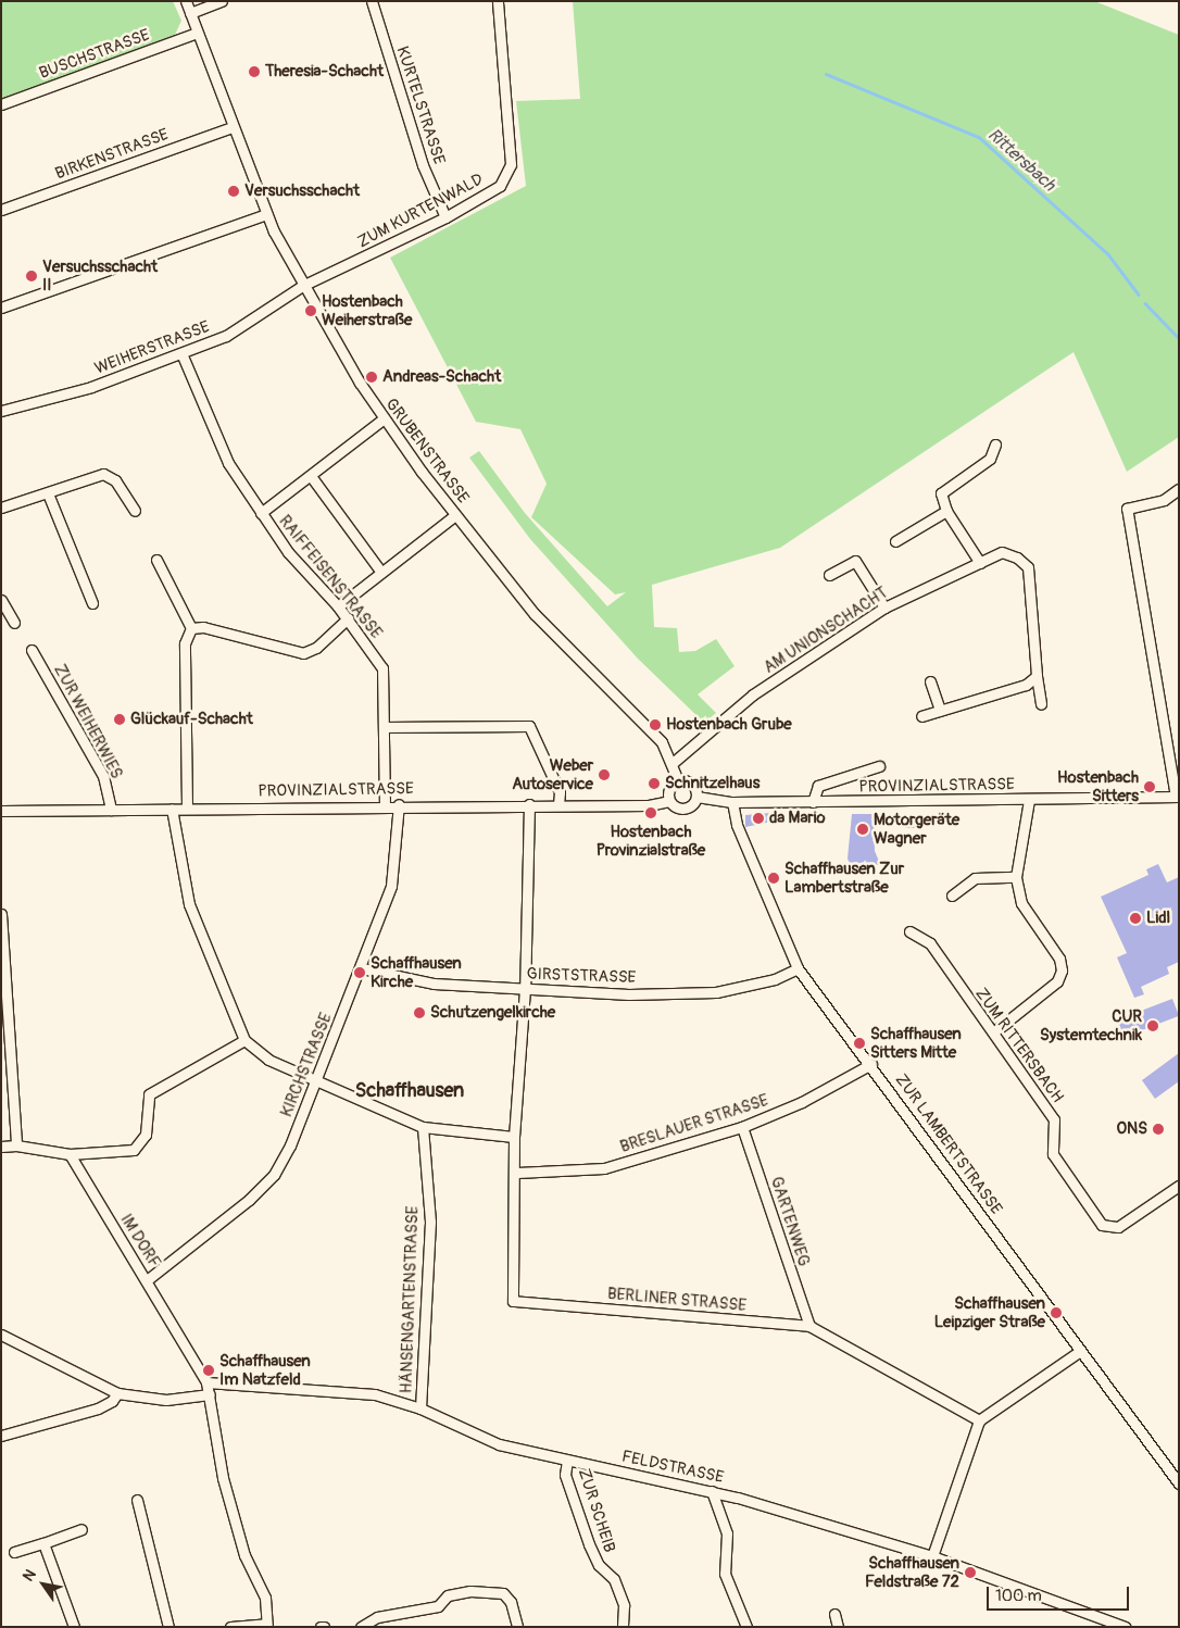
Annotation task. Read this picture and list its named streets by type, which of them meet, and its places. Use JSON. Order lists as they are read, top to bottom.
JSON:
{
  "streets": {
    "street": [
      "BUSCHSTRASSE",
      "KURTELSTRASSE",
      "BIRKENSTRASSE",
      "ZUM KURTENWALD",
      "WEIHERSTRASSE",
      "GRUBENSTRASSE",
      "RAIFFEISENSTRASSE",
      "AM UNIONSCHACHT",
      "ZUR WEIHERWIES",
      "PROVINZIALSTRASSE",
      "GIRSTSTRASSE",
      "ZUM RITTERSBACH",
      "KIRCHSTRASSE",
      "BRESLAUER STRASSE",
      "ZUR LAMBERTSTRASSE",
      "GARTENWEG",
      "IM DORF",
      "HÄNSENGARTENSTRASSE",
      "BERLINER STRASSE",
      "FELDSTRASSE",
      "ZUR SCHEIB"
    ]
  },
  "crossings": [
    ["BUSCHSTRASSE", "GRUBENSTRASSE"],
    ["KURTELSTRASSE", "ZUM KURTENWALD"],
    ["BIRKENSTRASSE", "GRUBENSTRASSE"],
    ["ZUM KURTENWALD", "WEIHERSTRASSE"],
    ["ZUM KURTENWALD", "GRUBENSTRASSE"],
    ["WEIHERSTRASSE", "GRUBENSTRASSE"],
    ["WEIHERSTRASSE", "RAIFFEISENSTRASSE"],
    ["GRUBENSTRASSE", "AM UNIONSCHACHT"],
    ["GRUBENSTRASSE", "PROVINZIALSTRASSE"],
    ["ZUR WEIHERWIES", "PROVINZIALSTRASSE"],
    ["PROVINZIALSTRASSE", "KIRCHSTRASSE"],
    ["PROVINZIALSTRASSE", "ZUR LAMBERTSTRASSE"],
    ["PROVINZIALSTRASSE", "BERLINER STRASSE"],
    ["GIRSTSTRASSE", "KIRCHSTRASSE"],
    ["GIRSTSTRASSE", "ZUR LAMBERTSTRASSE"],
    ["GIRSTSTRASSE", "BERLINER STRASSE"],
    ["KIRCHSTRASSE", "IM DORF"],
    ["BRESLAUER STRASSE", "ZUR LAMBERTSTRASSE"],
    ["BRESLAUER STRASSE", "GARTENWEG"],
    ["BRESLAUER STRASSE", "BERLINER STRASSE"],
    ["GARTENWEG", "BERLINER STRASSE"],
    ["IM DORF", "FELDSTRASSE"],
    ["HÄNSENGARTENSTRASSE", "FELDSTRASSE"],
    ["FELDSTRASSE", "ZUR SCHEIB"]
  ],
  "districts": ["Schaffhausen"],
  "water": ["Rittersbach"],
  "places": [
    "Theresia-Schacht",
    "Versuchsschacht",
    "Versuchsschacht II",
    "Hostenbach Weiherstraße",
    "Andreas-Schacht",
    "Glückauf-Schacht",
    "Hostenbach Grube",
    "Weber Autoservice",
    "Schnitzelhaus",
    "Hostenbach Sitters",
    "Hostenbach Provinzialstraße",
    "da Mario",
    "Motorgeräte Wagner",
    "Schaffhausen Zur Lambertstraße",
    "Lidl",
    "Schaffhausen Kirche",
    "Schutzengelkirche",
    "CUR Systemtechnik",
    "Schaffhausen Sitters Mitte",
    "ONS",
    "Schaffhausen Leipziger Straße",
    "Schaffhausen Im Natzfeld",
    "Schaffhausen Feldstraße 72"
  ],
  "scale_bar": "100 m",
  "north": "top left"
}
